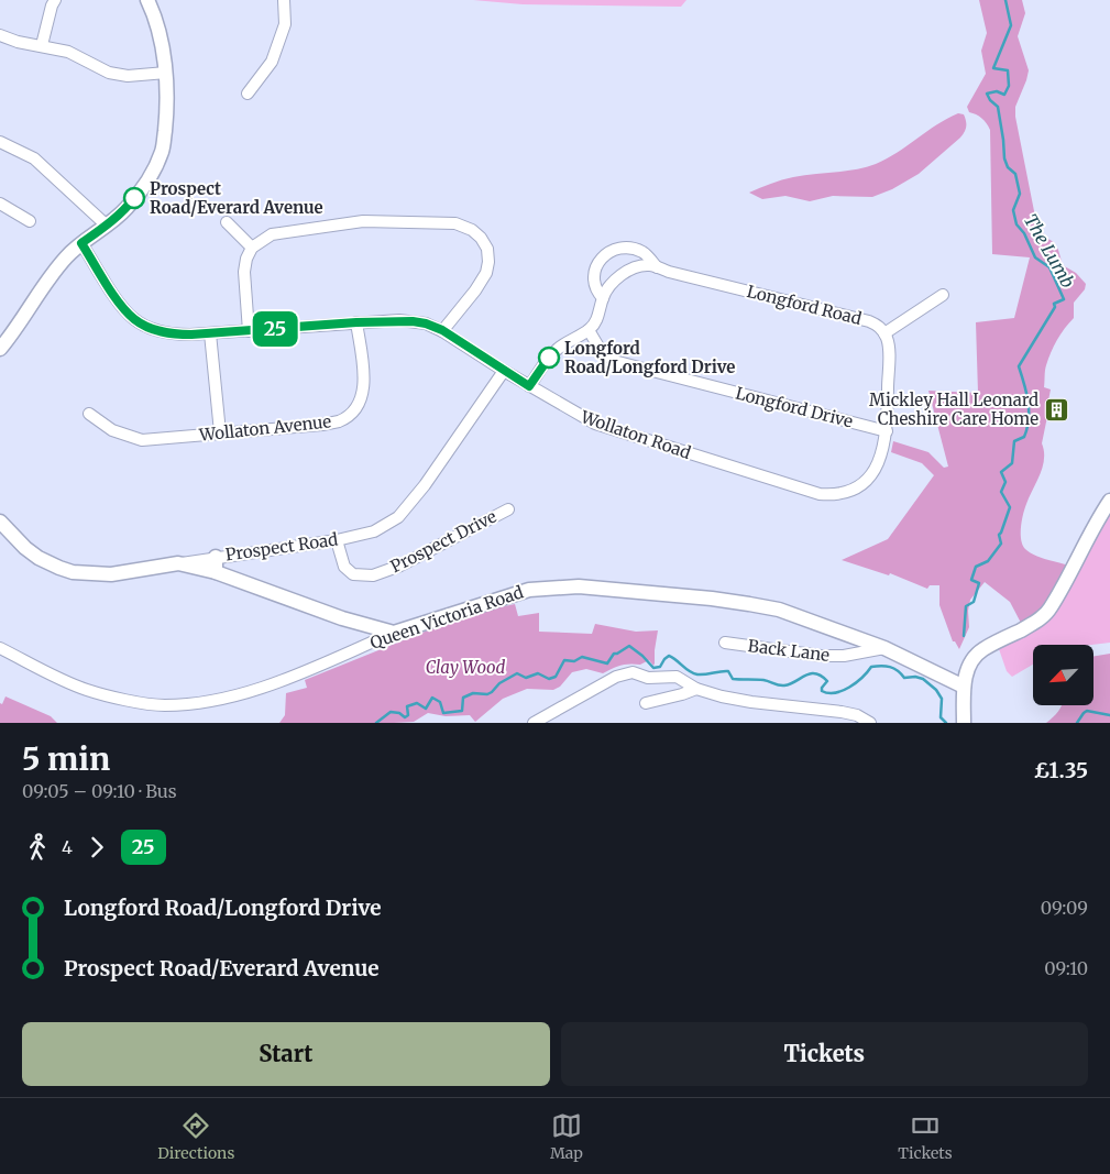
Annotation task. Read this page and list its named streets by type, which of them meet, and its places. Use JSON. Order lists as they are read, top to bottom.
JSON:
{
  "streets": {
    "street": [
      "Longford Road",
      "Longford Drive",
      "Wollaton Avenue",
      "Wollaton Road",
      "Prospect Drive",
      "Prospect Road",
      "Queen Victoria Road",
      "Back Lane"
    ]
  },
  "crossings": [
    ["Longford Road", "Longford Drive"],
    ["Longford Drive", "Wollaton Road"],
    ["Wollaton Avenue", "Wollaton Road"],
    ["Wollaton Road", "Prospect Road"],
    ["Prospect Drive", "Prospect Road"],
    ["Queen Victoria Road", "Back Lane"]
  ],
  "water": ["The Lumb"],
  "parks": ["Clay Wood"],
  "places": {
    "other": ["Prospect Road/Everard Avenue", "Longford Road/Longford Drive"],
    "building": ["Mickley Hall Leonard Cheshire Care Home"]
  },
  "lines": ["bus line 25"],
  "north": "bottom left",
  "page": {
    "on_map": "25",
    "heading": ["5 min", "09:05 – 09:10 · Bus", "£1.35"],
    "legs": ["4", "25"],
    "list": [
      {
        "name": "Longford Road/Longford Drive",
        "value": "09:09"
      },
      {
        "name": "Prospect Road/Everard Avenue",
        "value": "09:10"
      }
    ],
    "buttons": ["Start", "Tickets"],
    "tabs": ["Directions", "Map", "Tickets"]
  }
}
